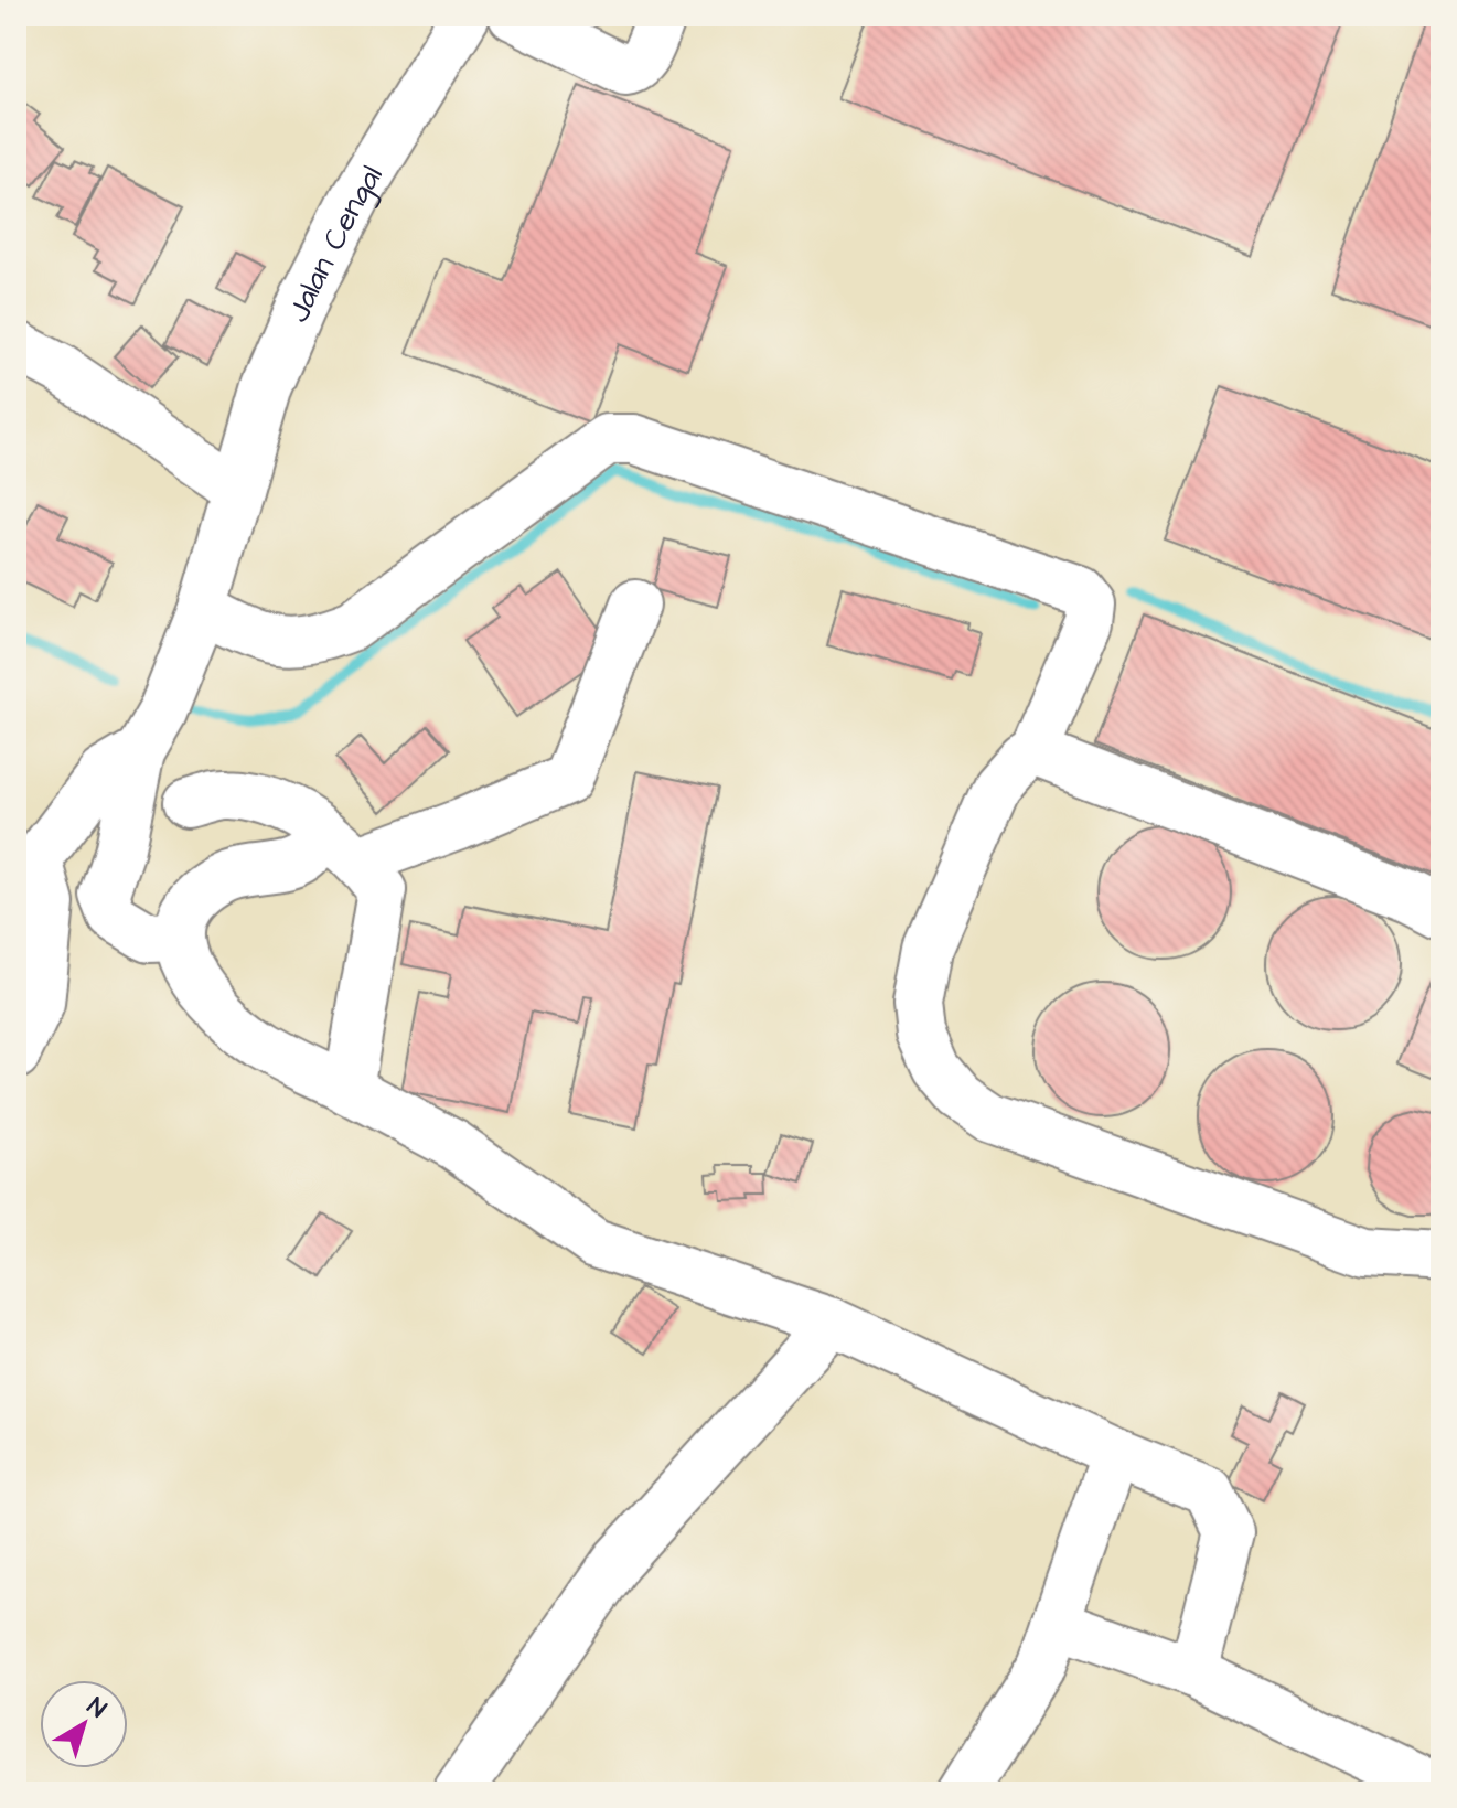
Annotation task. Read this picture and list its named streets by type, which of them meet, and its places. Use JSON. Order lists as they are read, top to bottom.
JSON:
{
  "streets": {
    "street": ["Jalan Cengal"]
  },
  "north": "top right"
}
